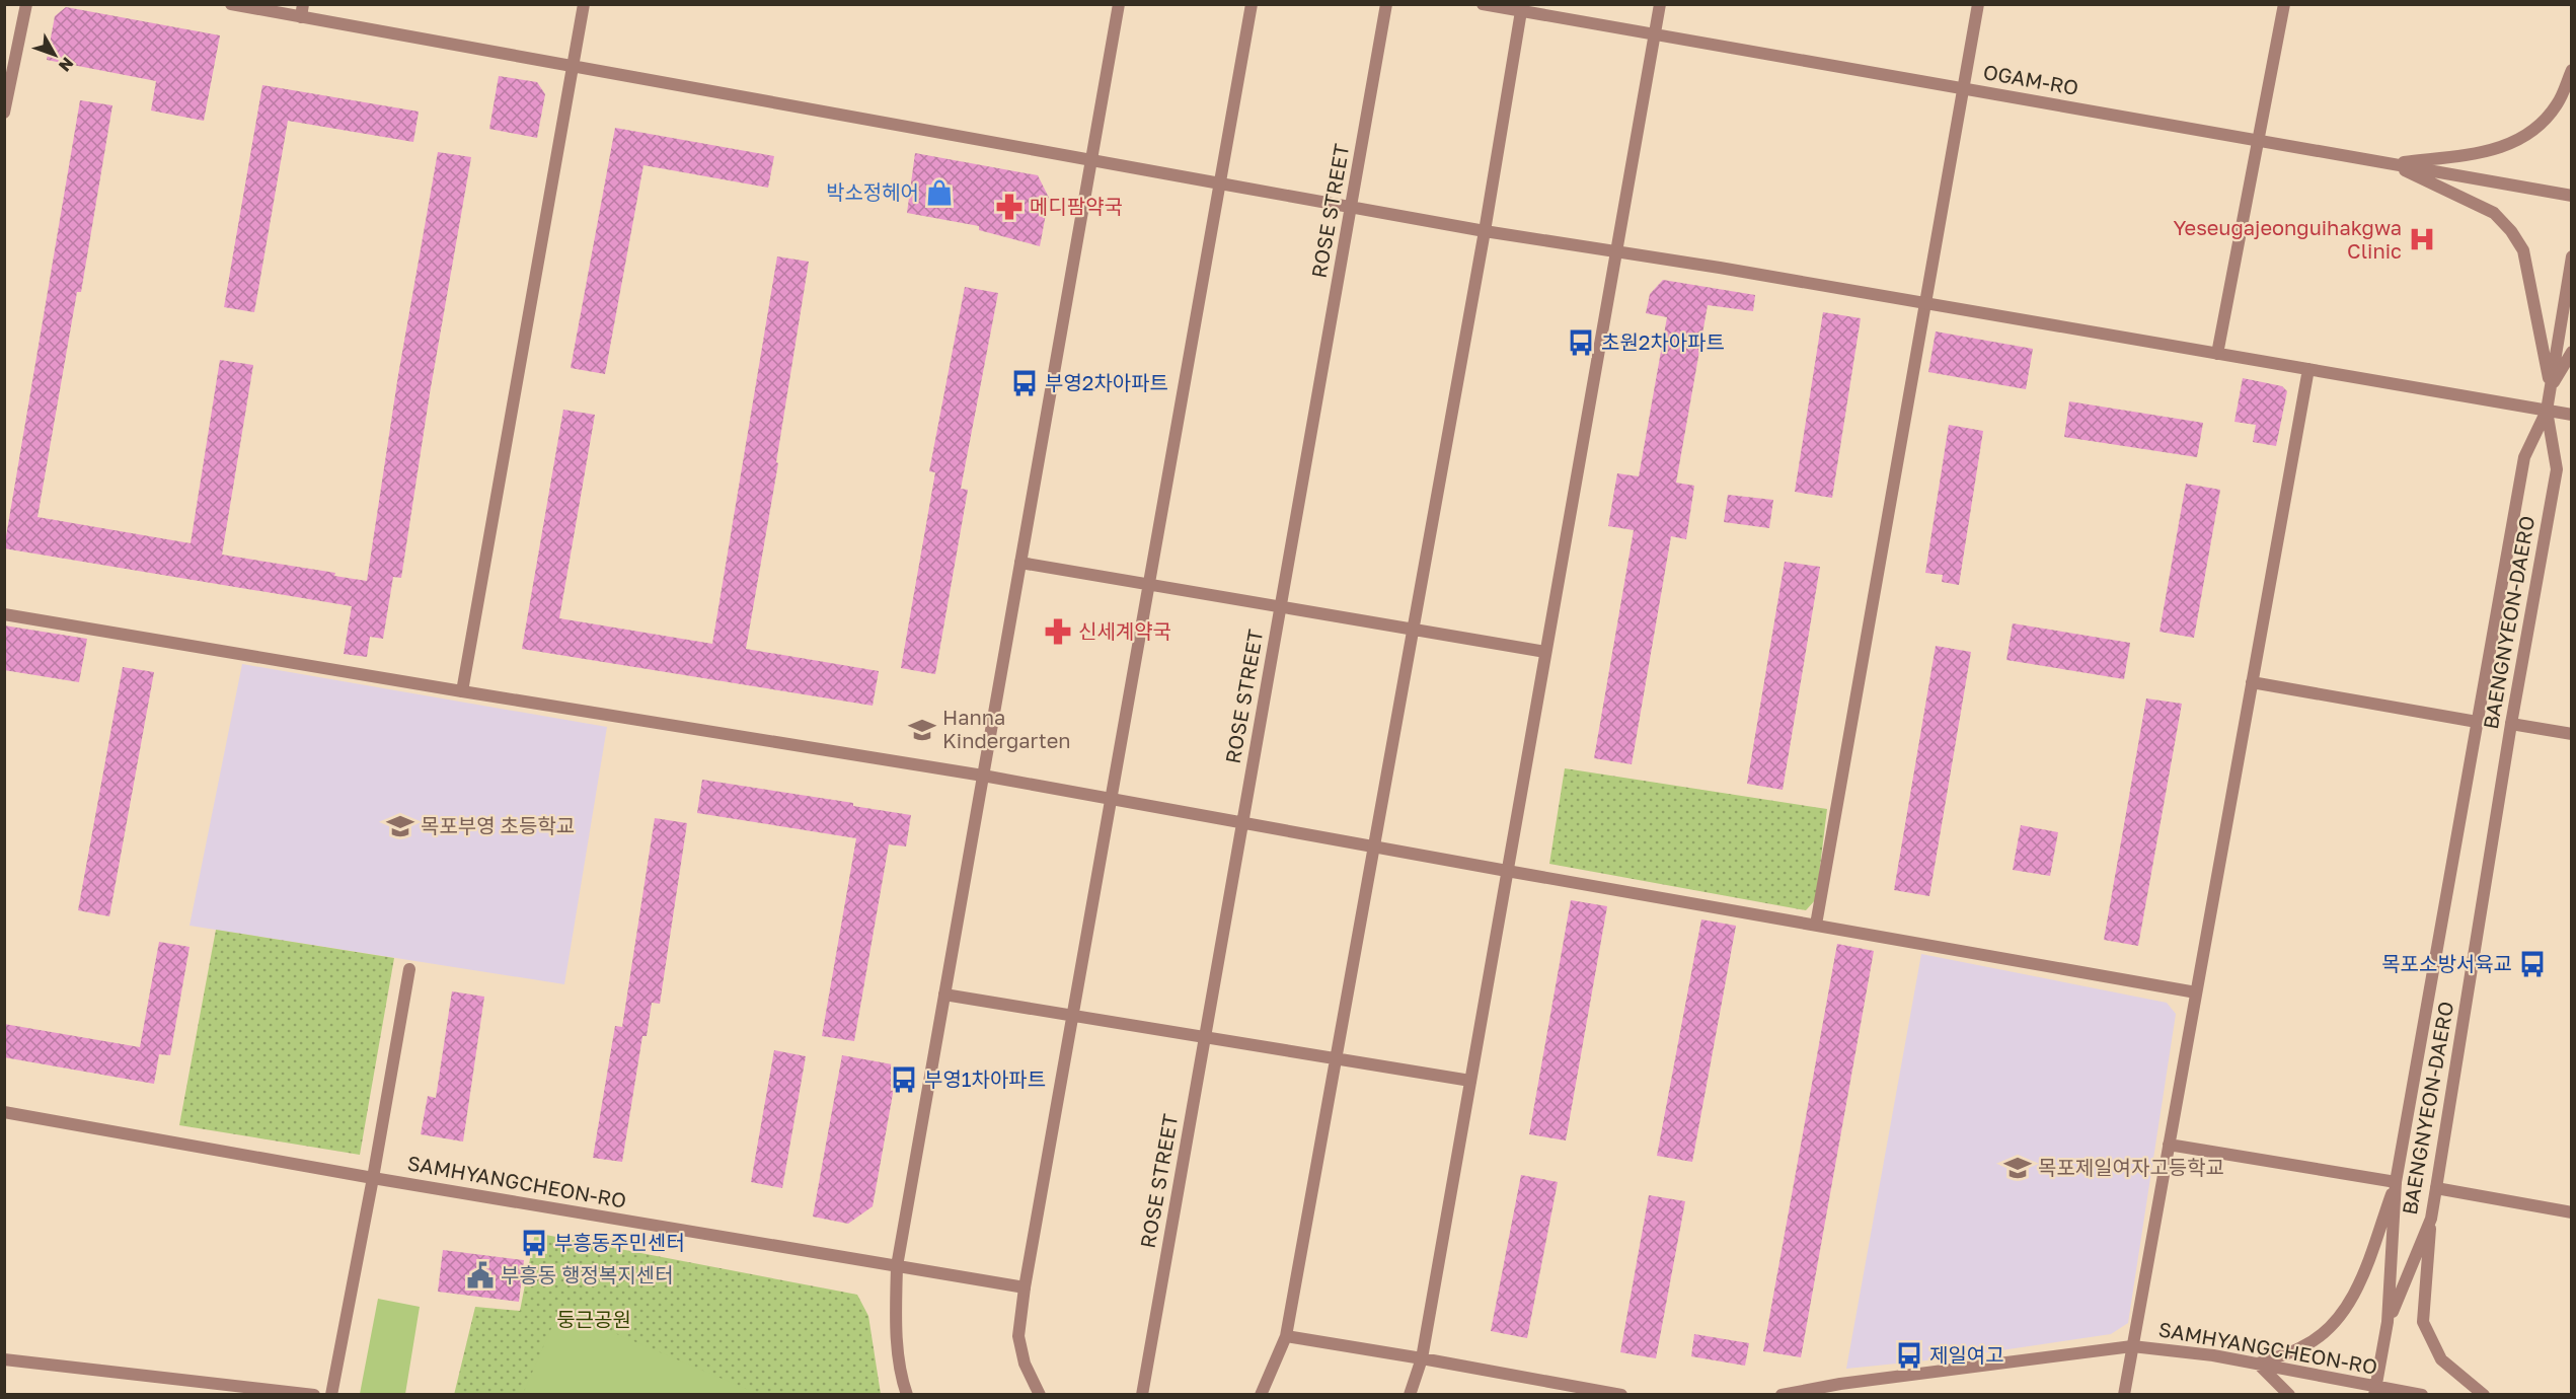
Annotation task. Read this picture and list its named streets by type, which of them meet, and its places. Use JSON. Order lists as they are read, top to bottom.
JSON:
{
  "streets": {
    "street": [
      "OGAM-RO",
      "ROSE STREET",
      "BAENGNYEON-DAERO",
      "SAMHYANGCHEON-RO"
    ]
  },
  "parks": ["둥근공원"],
  "places": {
    "shop": ["박소정헤어"],
    "pharmacy": ["메디팜약국", "신세계약국"],
    "hospital": ["Yeseugajeonguihakgwa Clinic"],
    "bus stop": [
      "초원2차아파트",
      "부영2차아파트",
      "목포소방서육교",
      "부영1차아파트",
      "부흥동주민센터",
      "제일여고"
    ],
    "school or university": ["Hanna Kindergarten", "목포부영 초등학교", "목포제일여자고등학교"],
    "public building": ["부흥동 행정복지센터"]
  },
  "north": "bottom right"
}
